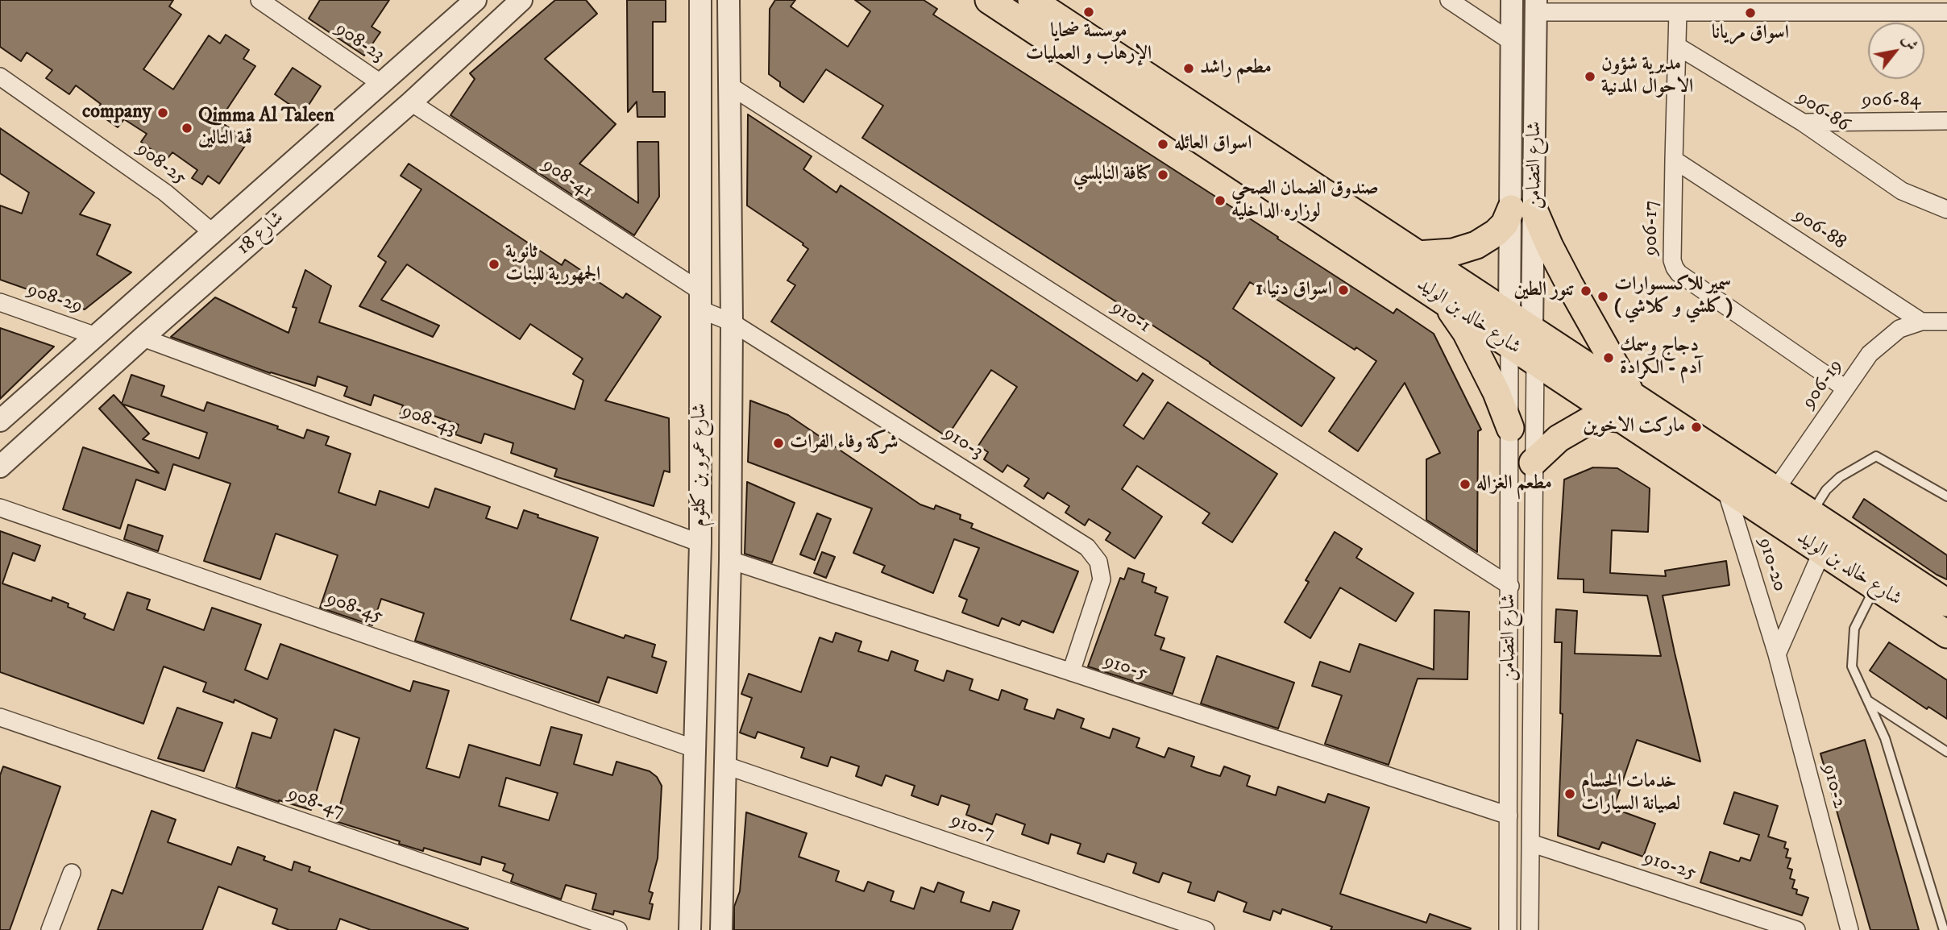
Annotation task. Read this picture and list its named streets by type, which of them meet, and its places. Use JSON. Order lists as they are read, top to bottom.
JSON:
{
  "streets": {
    "main road": ["شارع خالد بن الوليد"],
    "street": [
      "908-23",
      "906-84",
      "906-86",
      "908-25",
      "شارع التضامن",
      "908-41",
      "906-17",
      "906-88",
      "شارع 18",
      "908-29",
      "910-1",
      "906-19",
      "908-43",
      "910-3",
      "شارع عمرو بن كلثوم",
      "910-20",
      "908-45",
      "910-5",
      "910-2",
      "908-47",
      "910-7",
      "910-25"
    ]
  },
  "crossings": [
    ["908-23", "شارع 18"],
    ["906-84", "906-86"],
    ["906-86", "906-17"],
    ["908-25", "شارع 18"],
    ["شارع التضامن", "شارع خالد بن الوليد"],
    ["شارع التضامن", "910-1"],
    ["شارع التضامن", "910-5"],
    ["شارع التضامن", "910-25"],
    ["908-41", "شارع 18"],
    ["908-41", "910-3"],
    ["908-41", "شارع عمرو بن كلثوم"],
    ["906-17", "906-88"],
    ["906-17", "906-19"],
    ["906-88", "906-19"],
    ["شارع 18", "908-29"],
    ["شارع 18", "908-43"],
    ["شارع خالد بن الوليد", "906-19"],
    ["شارع خالد بن الوليد", "910-20"],
    ["910-1", "شارع عمرو بن كلثوم"],
    ["908-43", "شارع عمرو بن كلثوم"],
    ["910-3", "شارع عمرو بن كلثوم"],
    ["910-3", "910-5"],
    ["شارع عمرو بن كلثوم", "908-45"],
    ["شارع عمرو بن كلثوم", "910-5"],
    ["شارع عمرو بن كلثوم", "910-7"],
    ["910-20", "910-2"]
  ],
  "places": [
    "موسسة ضحايا الإرهاب و العمليات",
    "اسواق مريانا",
    "مطعم راشد",
    "مديرية شؤون الاحوال المدنية",
    "company",
    "Qimma Al Taleen قمة التالين",
    "اسواق العائله",
    "كنافة النابلسي",
    "صندوق الضمان الصحي لوزاره الداخليه",
    "ثانوية الجمهورية للبنات",
    "اسواق دنيا 1",
    "تنور الطين",
    "سمير للاكسسوارات ( كلشي و كلاشي )",
    "دجاج وسمك آدم - الكرادة",
    "ماركت الاخوين",
    "شركة وفاء الفرات",
    "مطعم الغزاله",
    "خدمات الحسام لصيانة السيارات"
  ],
  "north": "top right"
}
